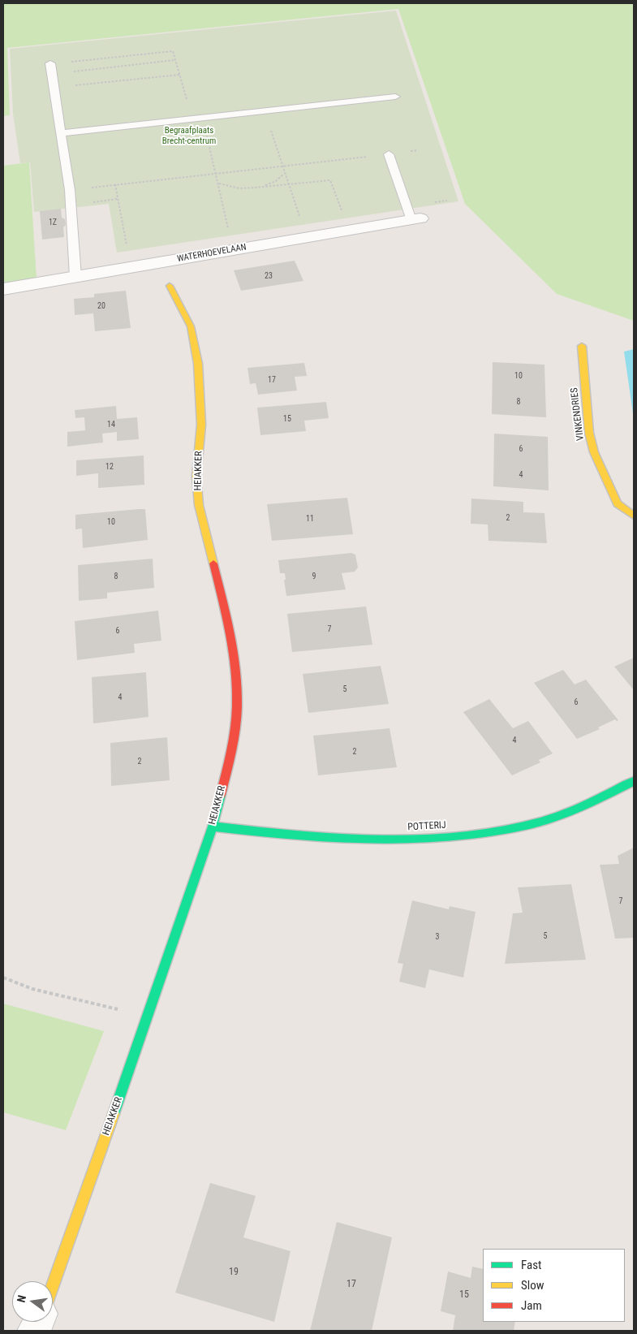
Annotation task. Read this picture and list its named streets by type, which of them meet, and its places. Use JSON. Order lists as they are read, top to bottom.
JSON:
{
  "streets": {
    "street": [
      "WATERHOEVELAAN",
      "VINKENDRIES",
      "HEIAKKER",
      "POTTERIJ"
    ]
  },
  "crossings": [
    ["HEIAKKER", "POTTERIJ"]
  ],
  "parks": ["Begraafplaats Brecht-centrum"],
  "house_numbers": [
    "1Z",
    "23",
    "20",
    "10",
    "17",
    "8",
    "15",
    "14",
    "6",
    "12",
    "4",
    "2",
    "11",
    "10",
    "8",
    "9",
    "7",
    "6",
    "5",
    "4",
    "6",
    "4",
    "2",
    "2",
    "7",
    "5",
    "3",
    "19",
    "17",
    "15"
  ],
  "legend": ["Fast", "Slow", "Jam"],
  "north": "left"
}
